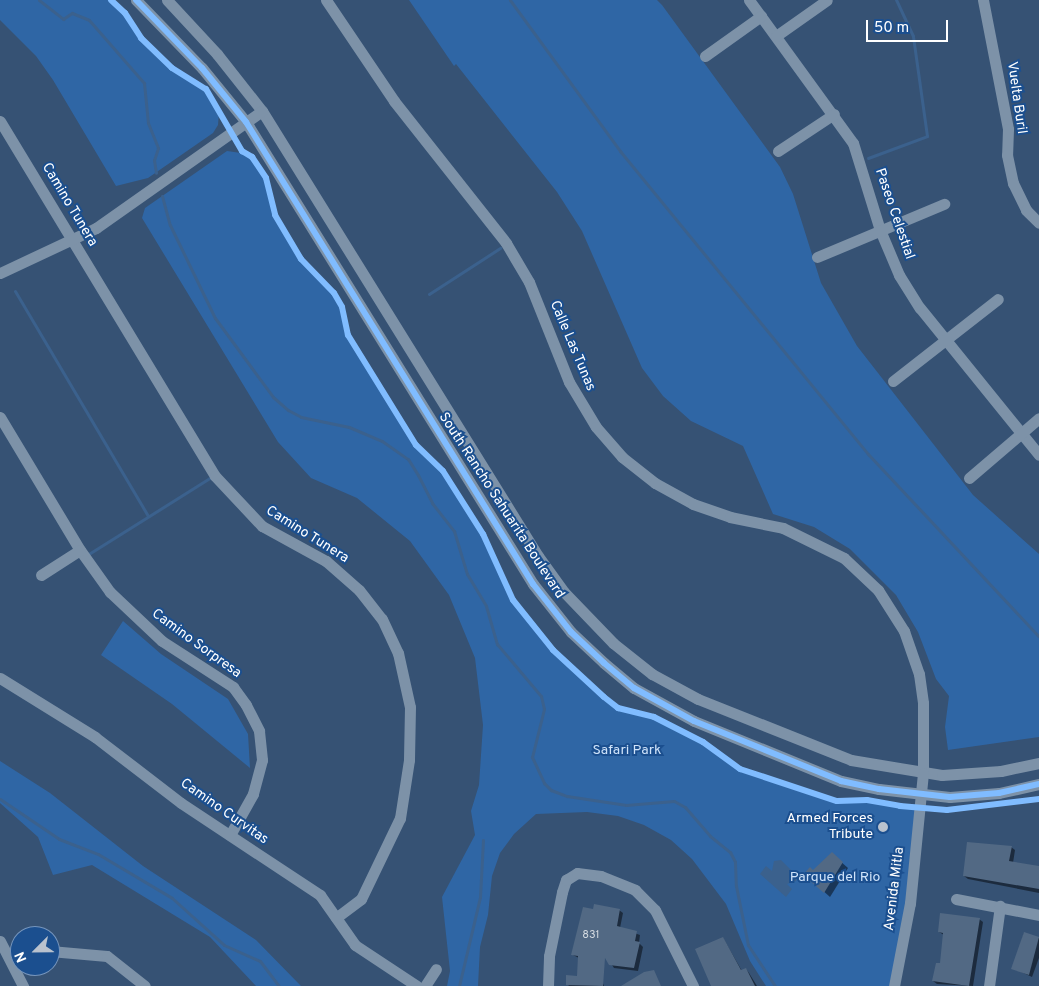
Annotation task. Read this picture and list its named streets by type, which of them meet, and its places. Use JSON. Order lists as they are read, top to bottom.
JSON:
{
  "streets": {
    "street": [
      "Vuelta Buril",
      "Camino Tunera",
      "Paseo Celestial",
      "Calle Las Tunas",
      "South Rancho Sahuarita Boulevard",
      "Camino Sorpresa",
      "Camino Curvitas",
      "Avenida Mitla"
    ]
  },
  "crossings": [
    ["Camino Tunera", "Camino Curvitas"],
    ["Calle Las Tunas", "South Rancho Sahuarita Boulevard"],
    ["Calle Las Tunas", "Avenida Mitla"],
    ["South Rancho Sahuarita Boulevard", "Avenida Mitla"],
    ["Camino Sorpresa", "Camino Curvitas"]
  ],
  "parks": ["Safari Park", "Parque del Rio"],
  "places": ["Armed Forces Tribute"],
  "house_numbers": ["831"],
  "scale_bar": "50 m",
  "north": "bottom left"
}
